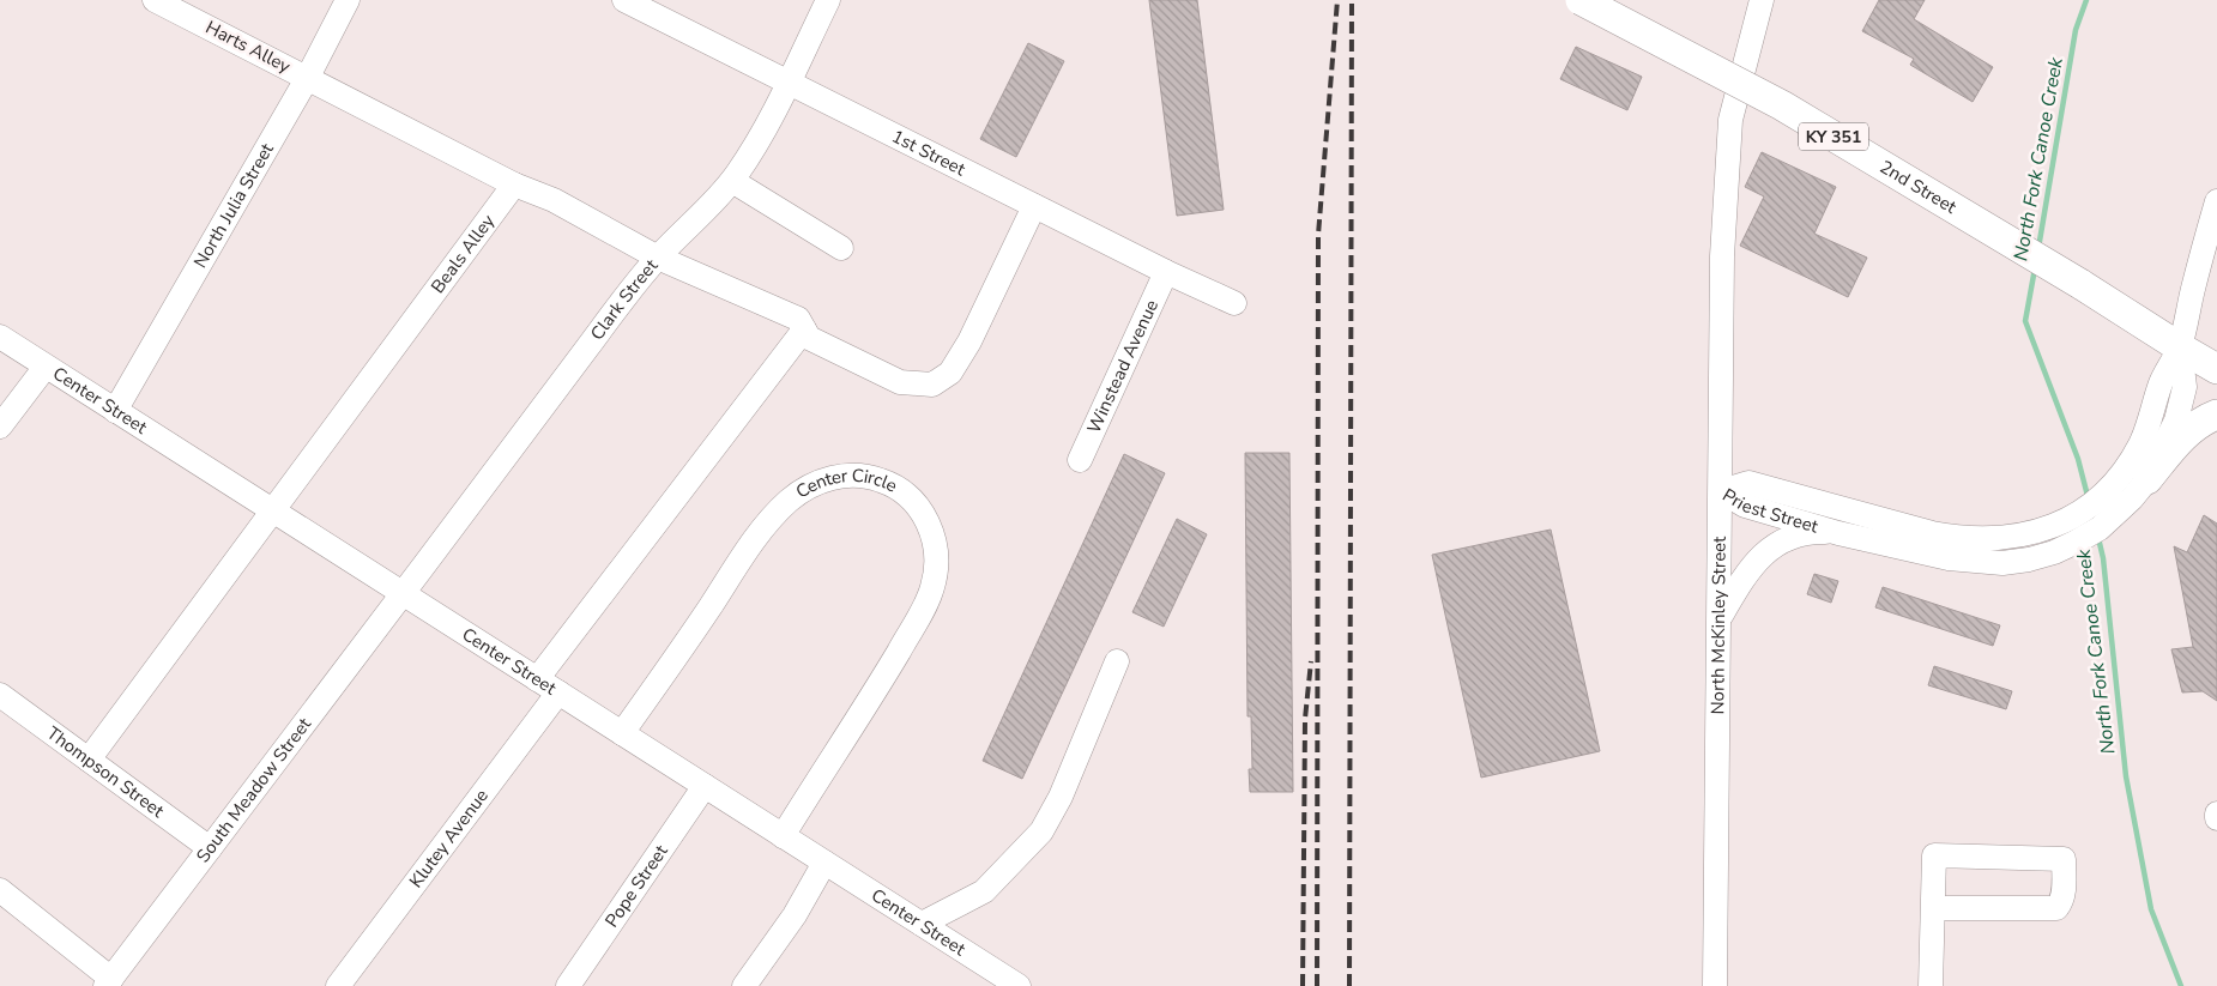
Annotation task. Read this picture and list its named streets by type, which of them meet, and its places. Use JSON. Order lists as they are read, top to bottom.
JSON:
{
  "streets": {
    "main road": ["KY 351", "2nd Street"],
    "street": [
      "Harts Alley",
      "1st Street",
      "North Julia Street",
      "Beals Alley",
      "Clark Street",
      "Winstead Avenue",
      "Center Street",
      "Center Circle",
      "Priest Street",
      "North McKinley Street",
      "Thompson Street",
      "South Meadow Street",
      "Klutey Avenue",
      "Pope Street"
    ]
  },
  "crossings": [
    ["Harts Alley", "North Julia Street"],
    ["1st Street", "Clark Street"],
    ["1st Street", "Winstead Avenue"],
    ["2nd Street", "Priest Street"],
    ["North Julia Street", "Center Street"],
    ["Beals Alley", "Center Street"],
    ["Beals Alley", "Thompson Street"],
    ["Clark Street", "Center Street"],
    ["Clark Street", "South Meadow Street"],
    ["Center Street", "Center Circle"],
    ["Center Street", "South Meadow Street"],
    ["Center Street", "Klutey Avenue"],
    ["Center Street", "Pope Street"],
    ["Priest Street", "North McKinley Street"],
    ["Thompson Street", "South Meadow Street"]
  ],
  "water": ["North Fork Canoe Creek"]
}
